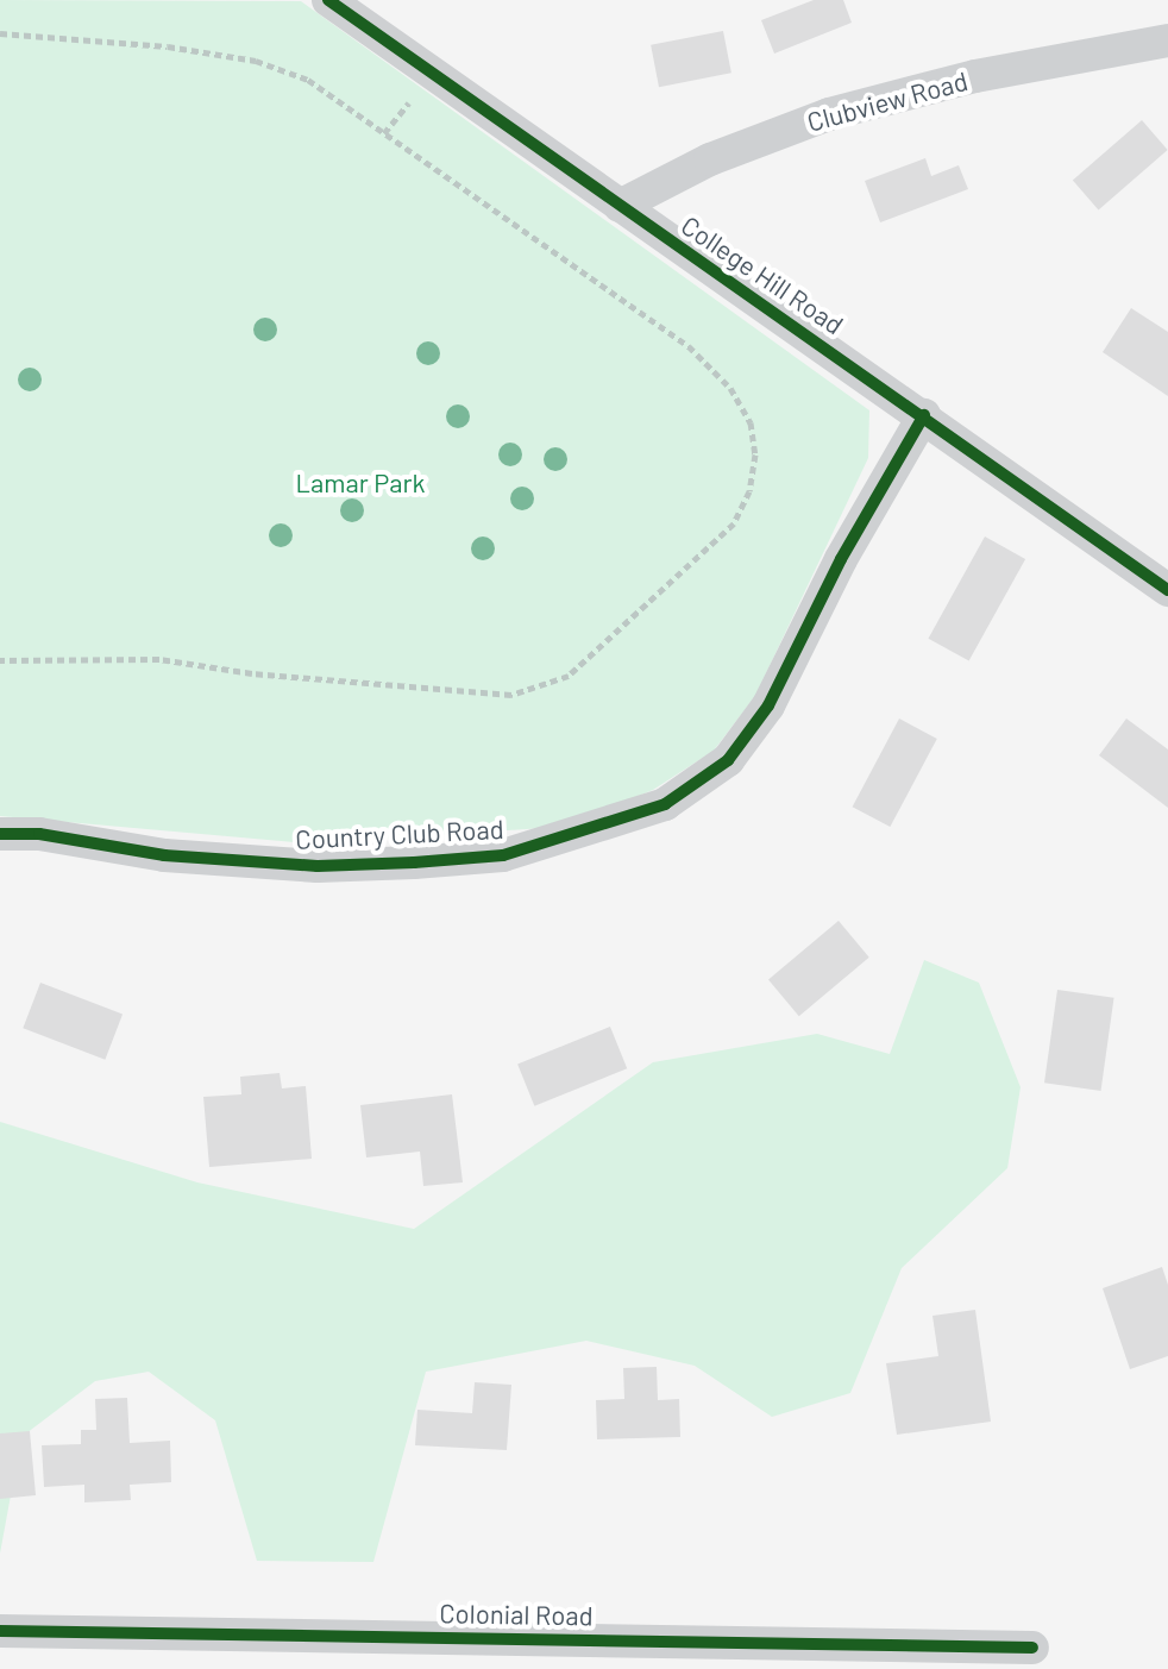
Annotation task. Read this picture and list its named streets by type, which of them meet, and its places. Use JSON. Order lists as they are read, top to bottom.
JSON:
{
  "streets": {
    "street": [
      "Clubview Road",
      "College Hill Road",
      "Country Club Road",
      "Colonial Road"
    ]
  },
  "crossings": [
    ["Clubview Road", "College Hill Road"],
    ["College Hill Road", "Country Club Road"]
  ],
  "parks": ["Lamar Park"]
}
